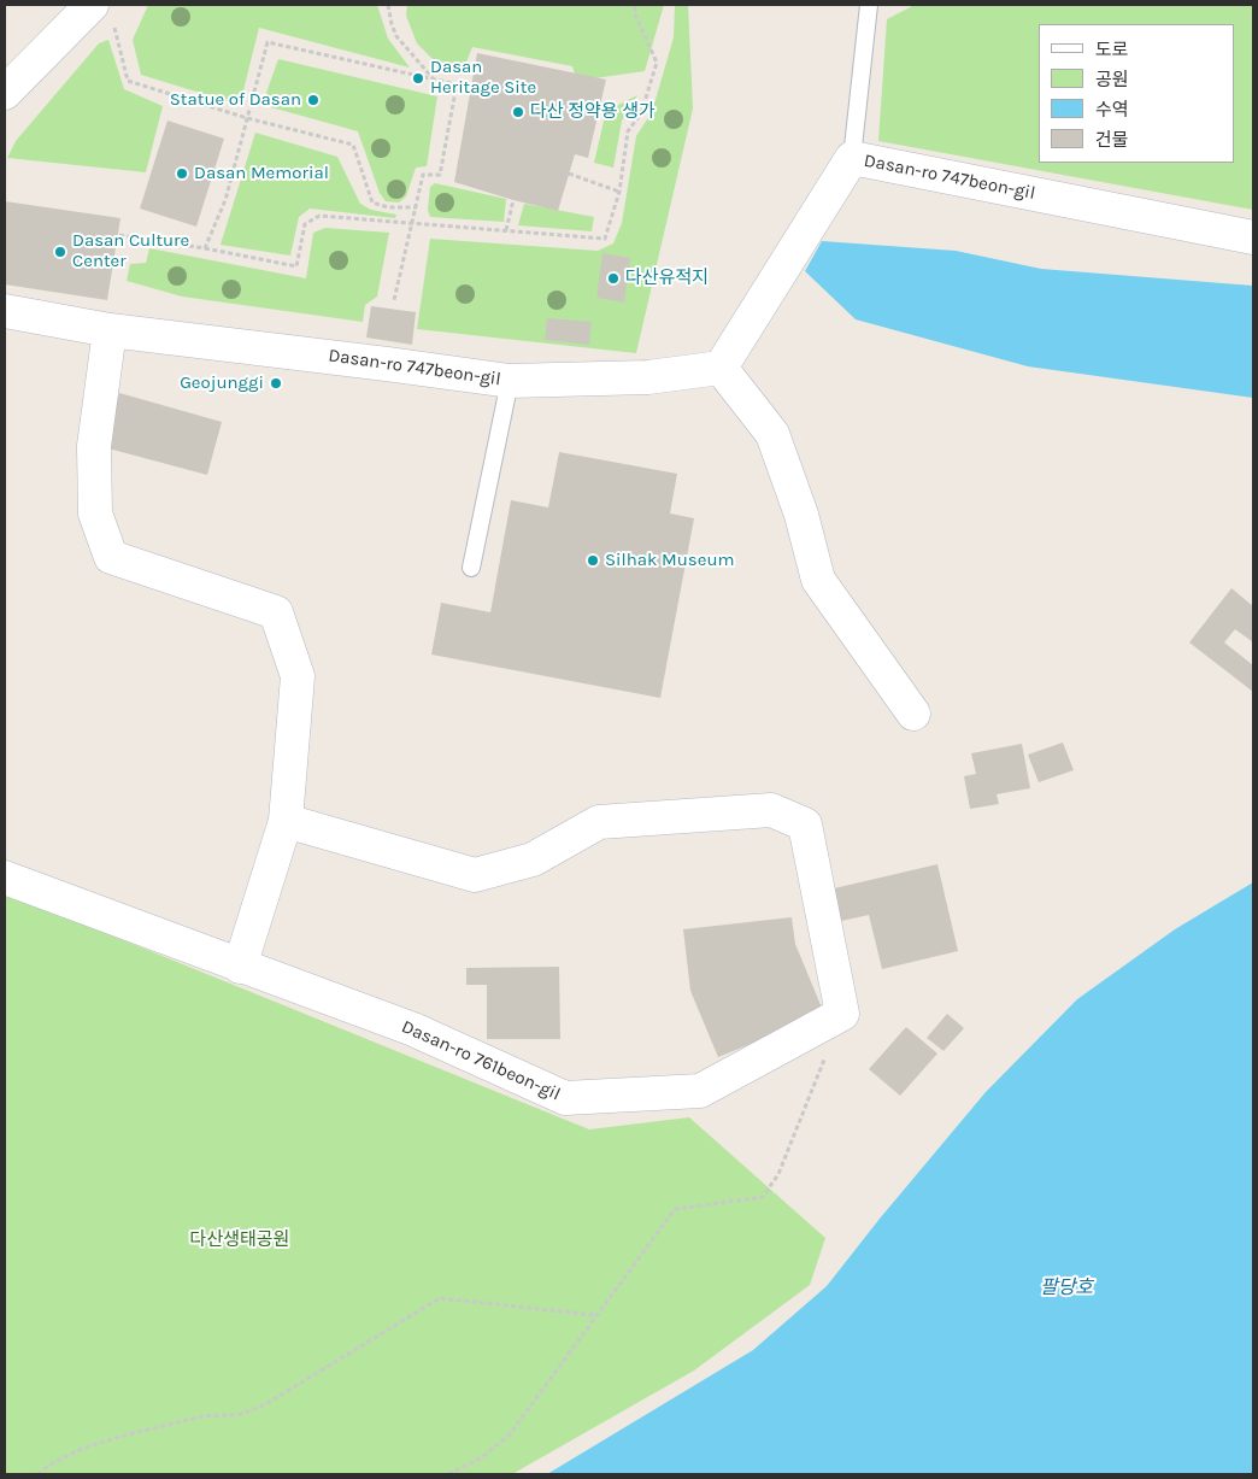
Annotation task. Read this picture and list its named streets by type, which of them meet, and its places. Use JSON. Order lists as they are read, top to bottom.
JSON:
{
  "streets": {
    "street": ["Dasan-ro 747beon-gil", "Dasan-ro 761beon-gil"]
  },
  "water": ["팔당호"],
  "parks": ["다산생태공원"],
  "places": [
    "Dasan Heritage Site",
    "Statue of Dasan",
    "다산 정약용 생가",
    "Dasan Memorial",
    "Dasan Culture Center",
    "다산유적지",
    "Geojunggi",
    "Silhak Museum"
  ],
  "legend": [
    "도로",
    "공원",
    "수역",
    "건물"
  ]
}
